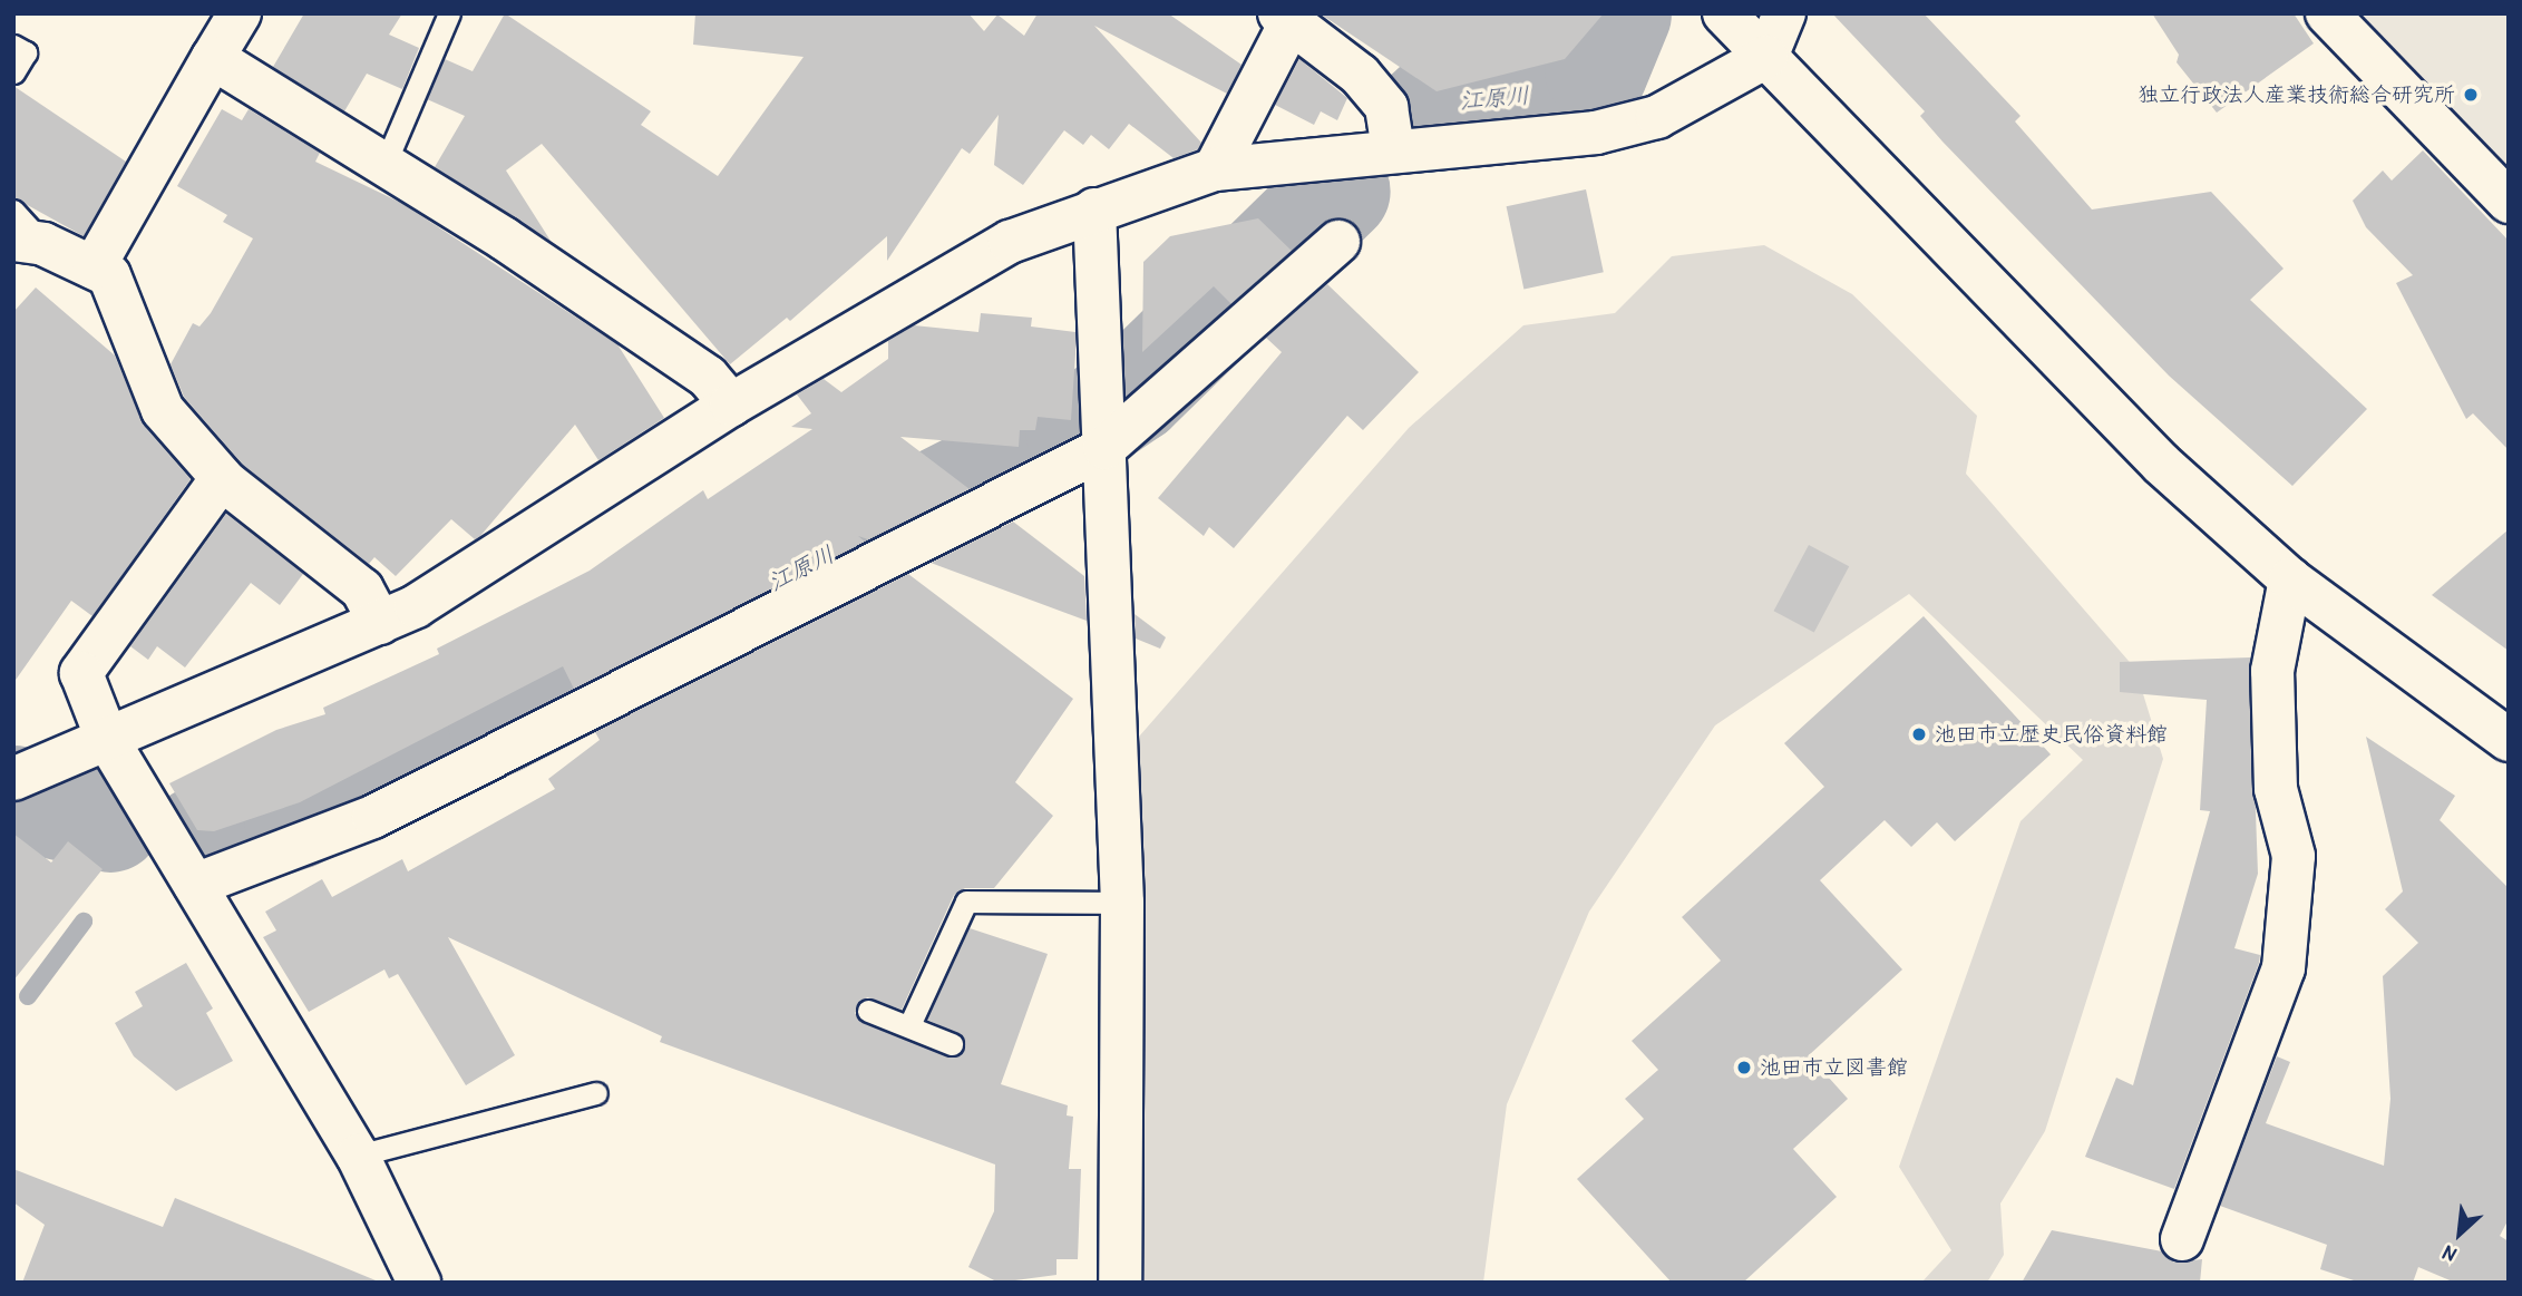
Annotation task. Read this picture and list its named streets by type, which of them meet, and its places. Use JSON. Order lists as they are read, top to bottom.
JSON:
{
  "water": ["江原川"],
  "places": ["独立行政法人産業技術総合研究所", "池田市立歴史民俗資料館", "池田市立図書館"],
  "north": "bottom left"
}
